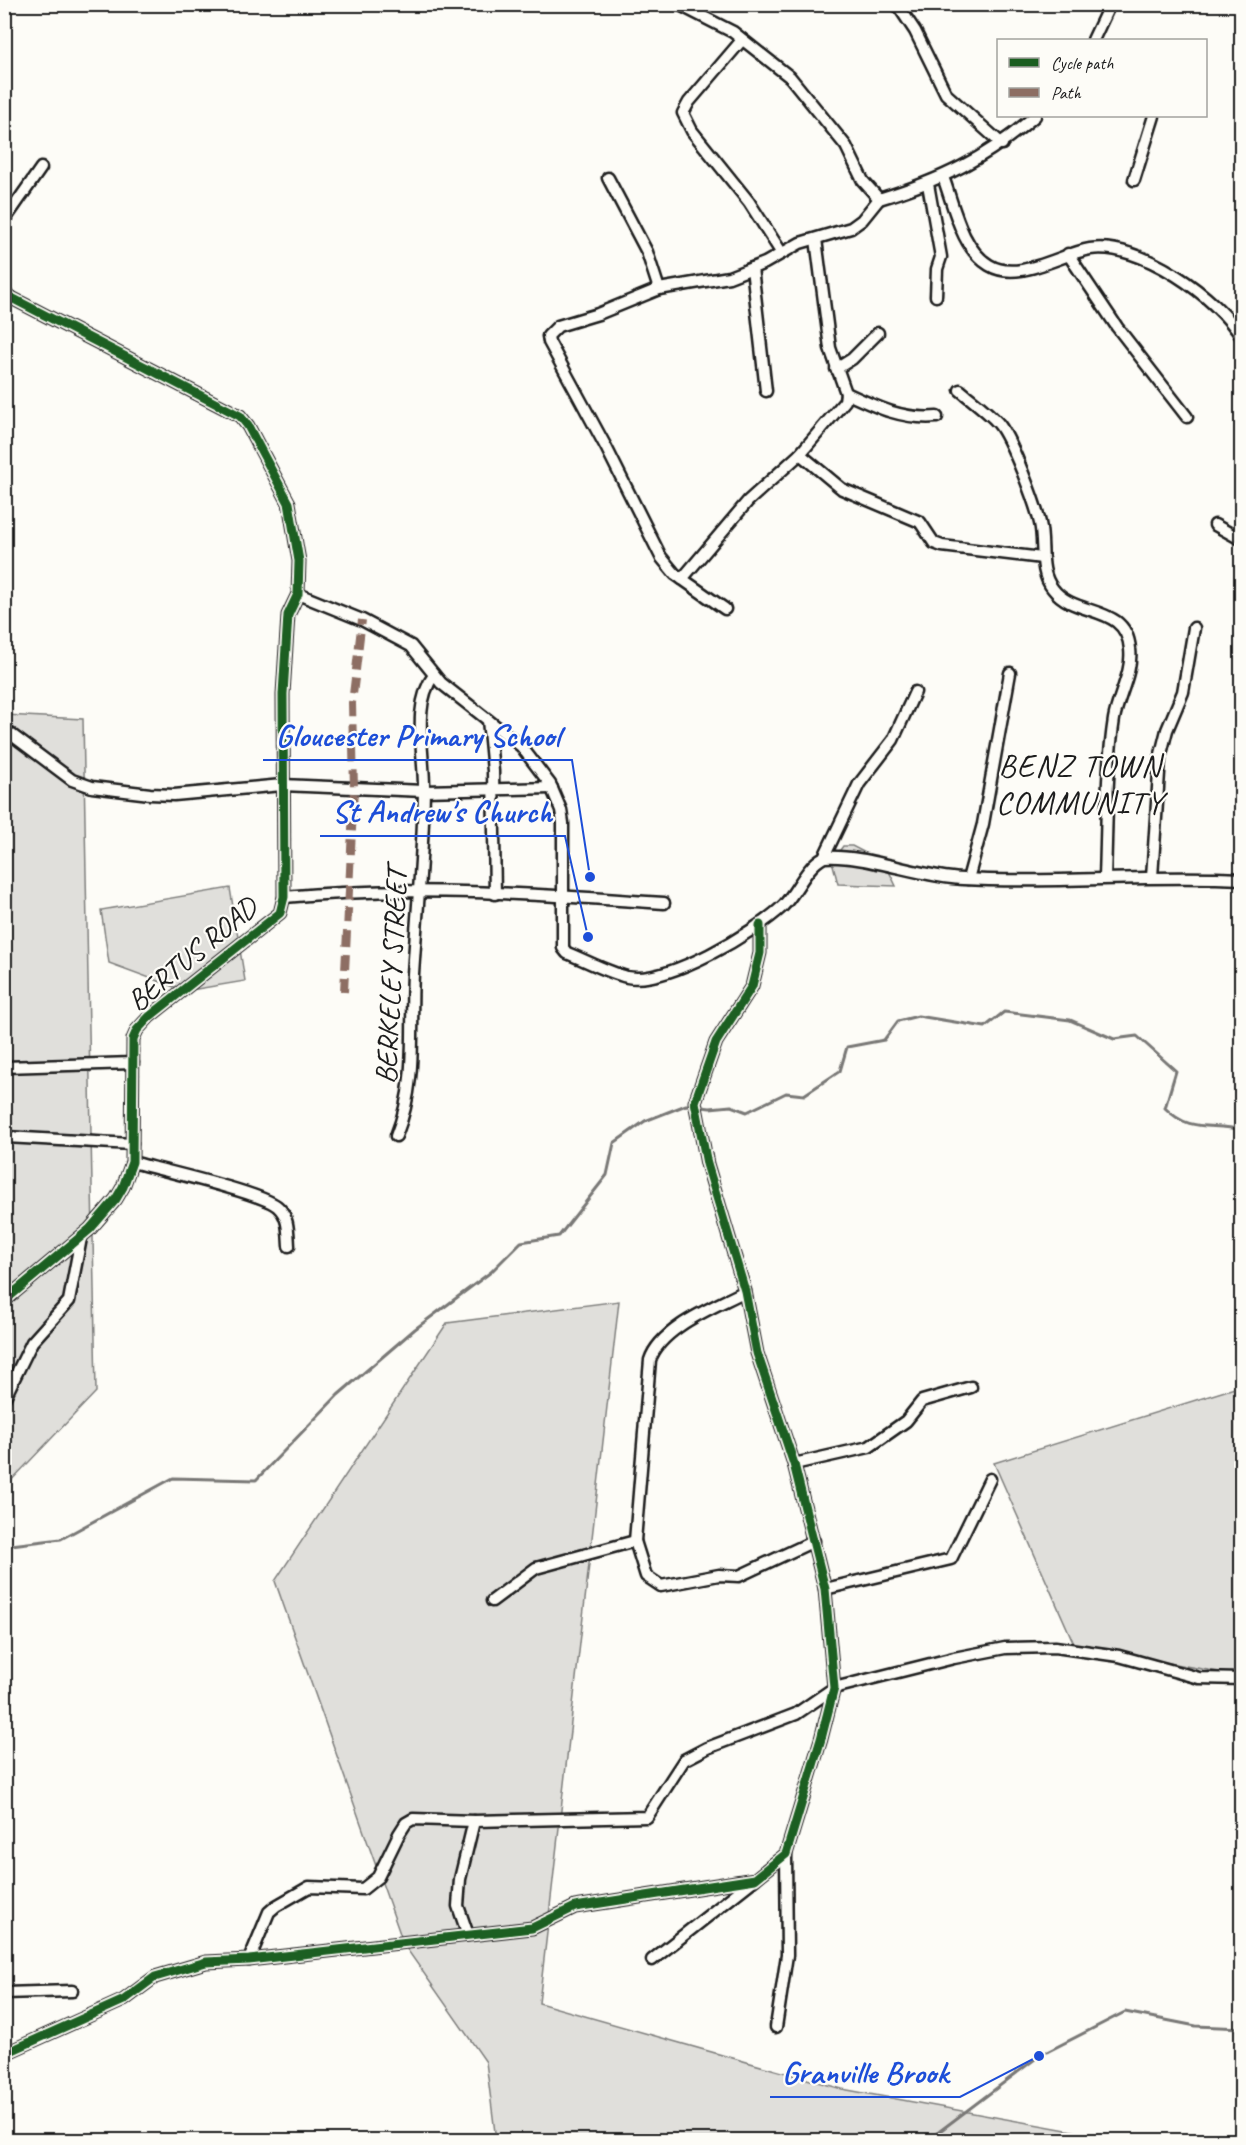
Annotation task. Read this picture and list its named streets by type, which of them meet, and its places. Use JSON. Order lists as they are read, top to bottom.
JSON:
{
  "streets": {
    "street": ["BERTUS ROAD", "BERKELEY STREET"]
  },
  "districts": ["BENZ TOWN COMMUNITY"],
  "places": ["Gloucester Primary School", "St Andrew's Church", "Granville Brook"],
  "legend": ["Cycle path", "Path"]
}
